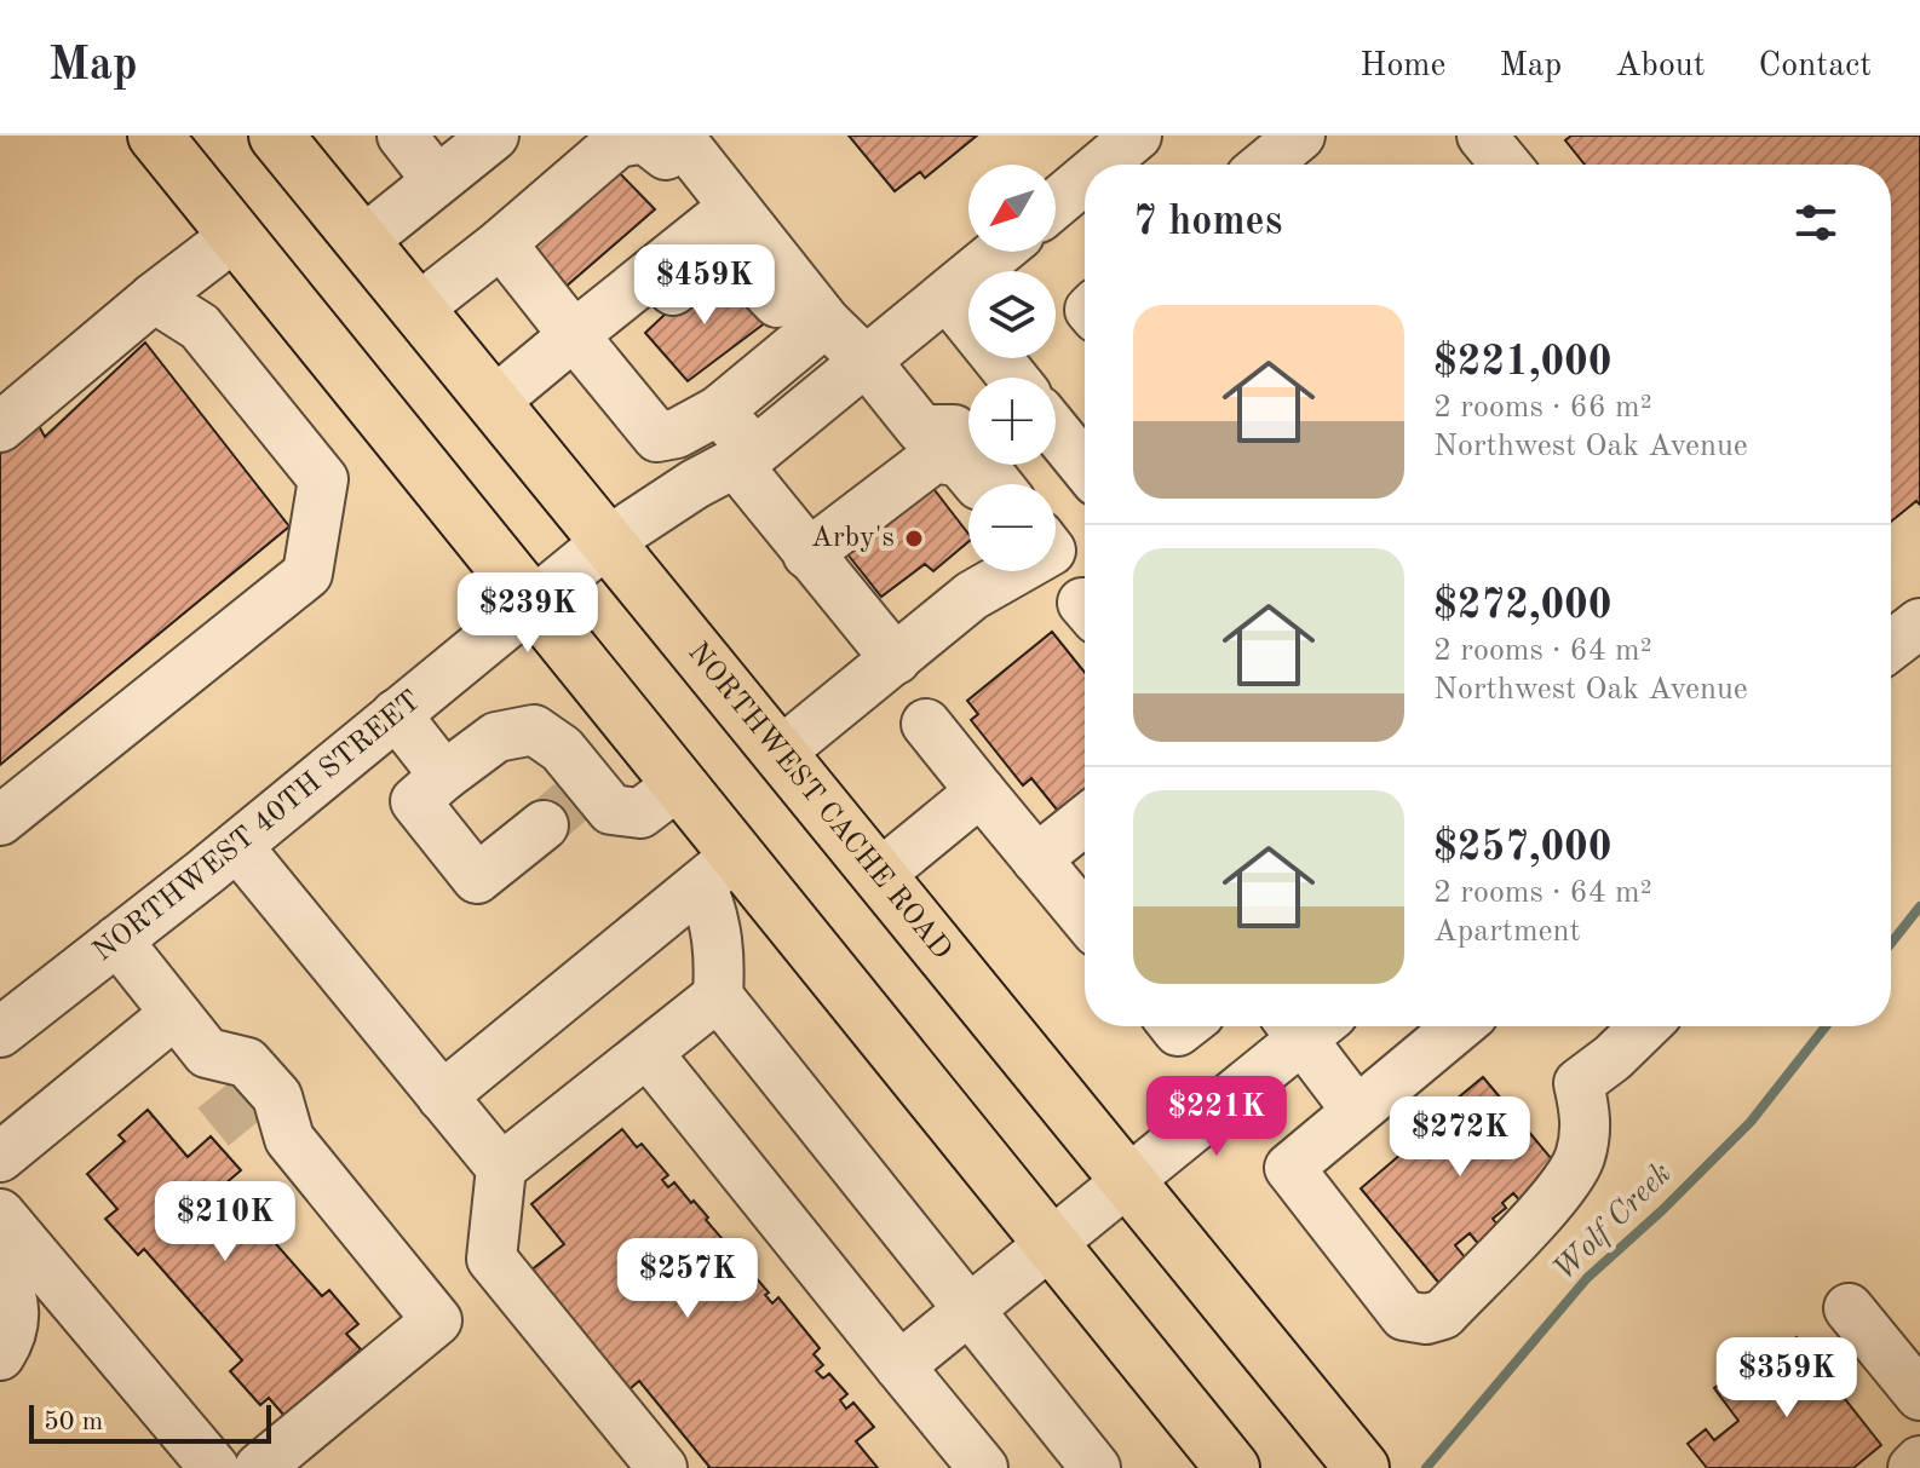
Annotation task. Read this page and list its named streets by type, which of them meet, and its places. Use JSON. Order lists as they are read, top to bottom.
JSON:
{
  "streets": {
    "main road": ["NORTHWEST CACHE ROAD"],
    "street": ["NORTHWEST 40TH STREET"]
  },
  "crossings": [
    ["NORTHWEST CACHE ROAD", "NORTHWEST 40TH STREET"]
  ],
  "water": ["Wolf Creek"],
  "places": ["Arby's"],
  "scale_bar": "50 m",
  "north": "bottom left",
  "page": {
    "header": "Map",
    "nav": [
      "Home",
      "Map",
      "About",
      "Contact"
    ],
    "map_buttons": ["+", "−"],
    "heading": "7 homes",
    "price": [
      "$459K",
      "$239K",
      "$221K",
      "$272K",
      "$210K",
      "$257K",
      "$359K"
    ],
    "list": [
      {
        "name": "$221,000",
        "note": "2 rooms · 66 m² · Northwest Oak Avenue"
      },
      {
        "name": "$272,000",
        "note": "2 rooms · 64 m² · Northwest Oak Avenue"
      },
      {
        "name": "$257,000",
        "note": "2 rooms · 64 m² · Apartment"
      }
    ],
    "scale": "50 m"
  }
}
